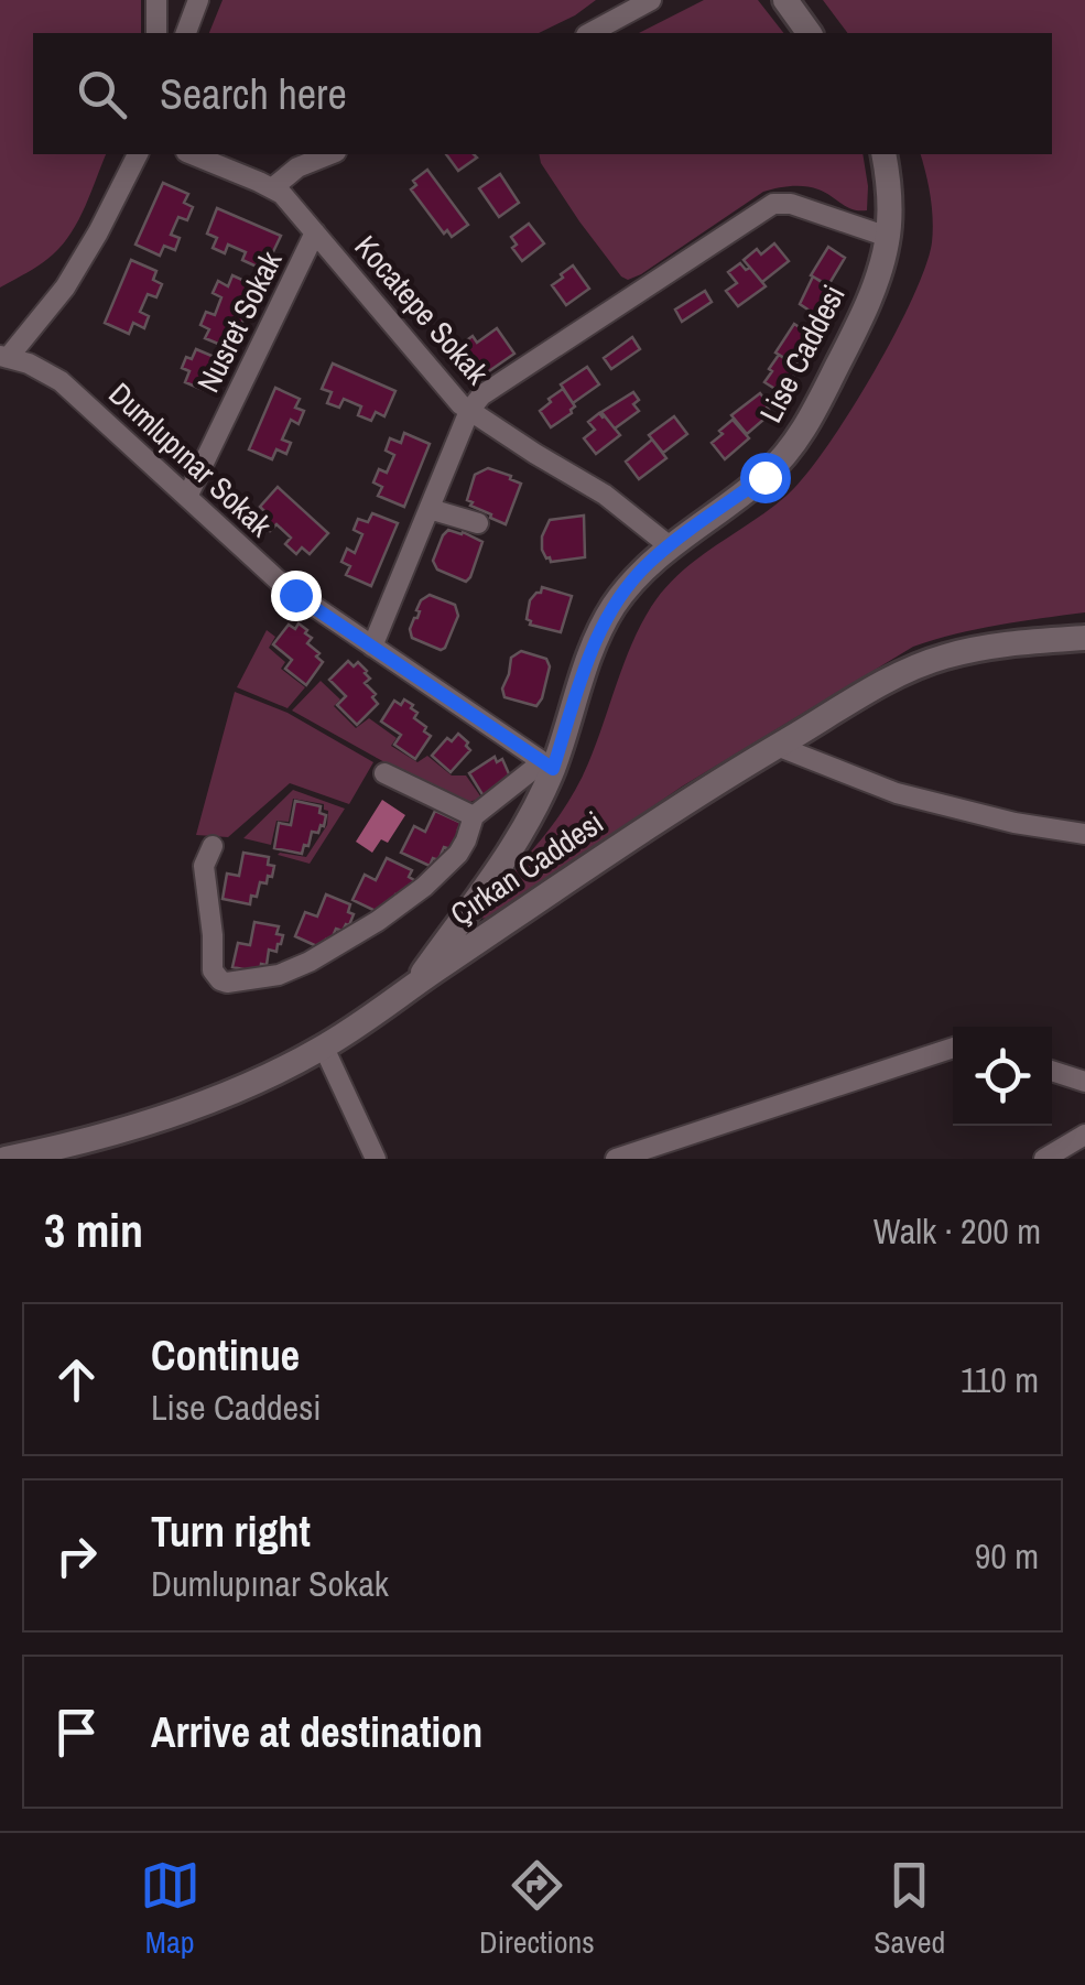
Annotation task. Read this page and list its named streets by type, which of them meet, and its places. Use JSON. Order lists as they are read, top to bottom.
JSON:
{
  "streets": {
    "street": [
      "Kocatepe Sokak",
      "Nusret Sokak",
      "Lise Caddesi",
      "Dumlupınar Sokak",
      "Çırkan Caddesi"
    ]
  },
  "crossings": [
    ["Kocatepe Sokak", "Nusret Sokak"],
    ["Kocatepe Sokak", "Lise Caddesi"],
    ["Nusret Sokak", "Dumlupınar Sokak"],
    ["Lise Caddesi", "Dumlupınar Sokak"],
    ["Lise Caddesi", "Çırkan Caddesi"]
  ],
  "page": {
    "search": "Search here",
    "heading": ["3 min", "Walk · 200 m"],
    "list": [
      ["Continue", "Lise Caddesi", "110 m"],
      ["Turn right", "Dumlupınar Sokak", "90 m"],
      "Arrive at destination"
    ],
    "nav": ["Map", "Directions", "Saved"]
  }
}
